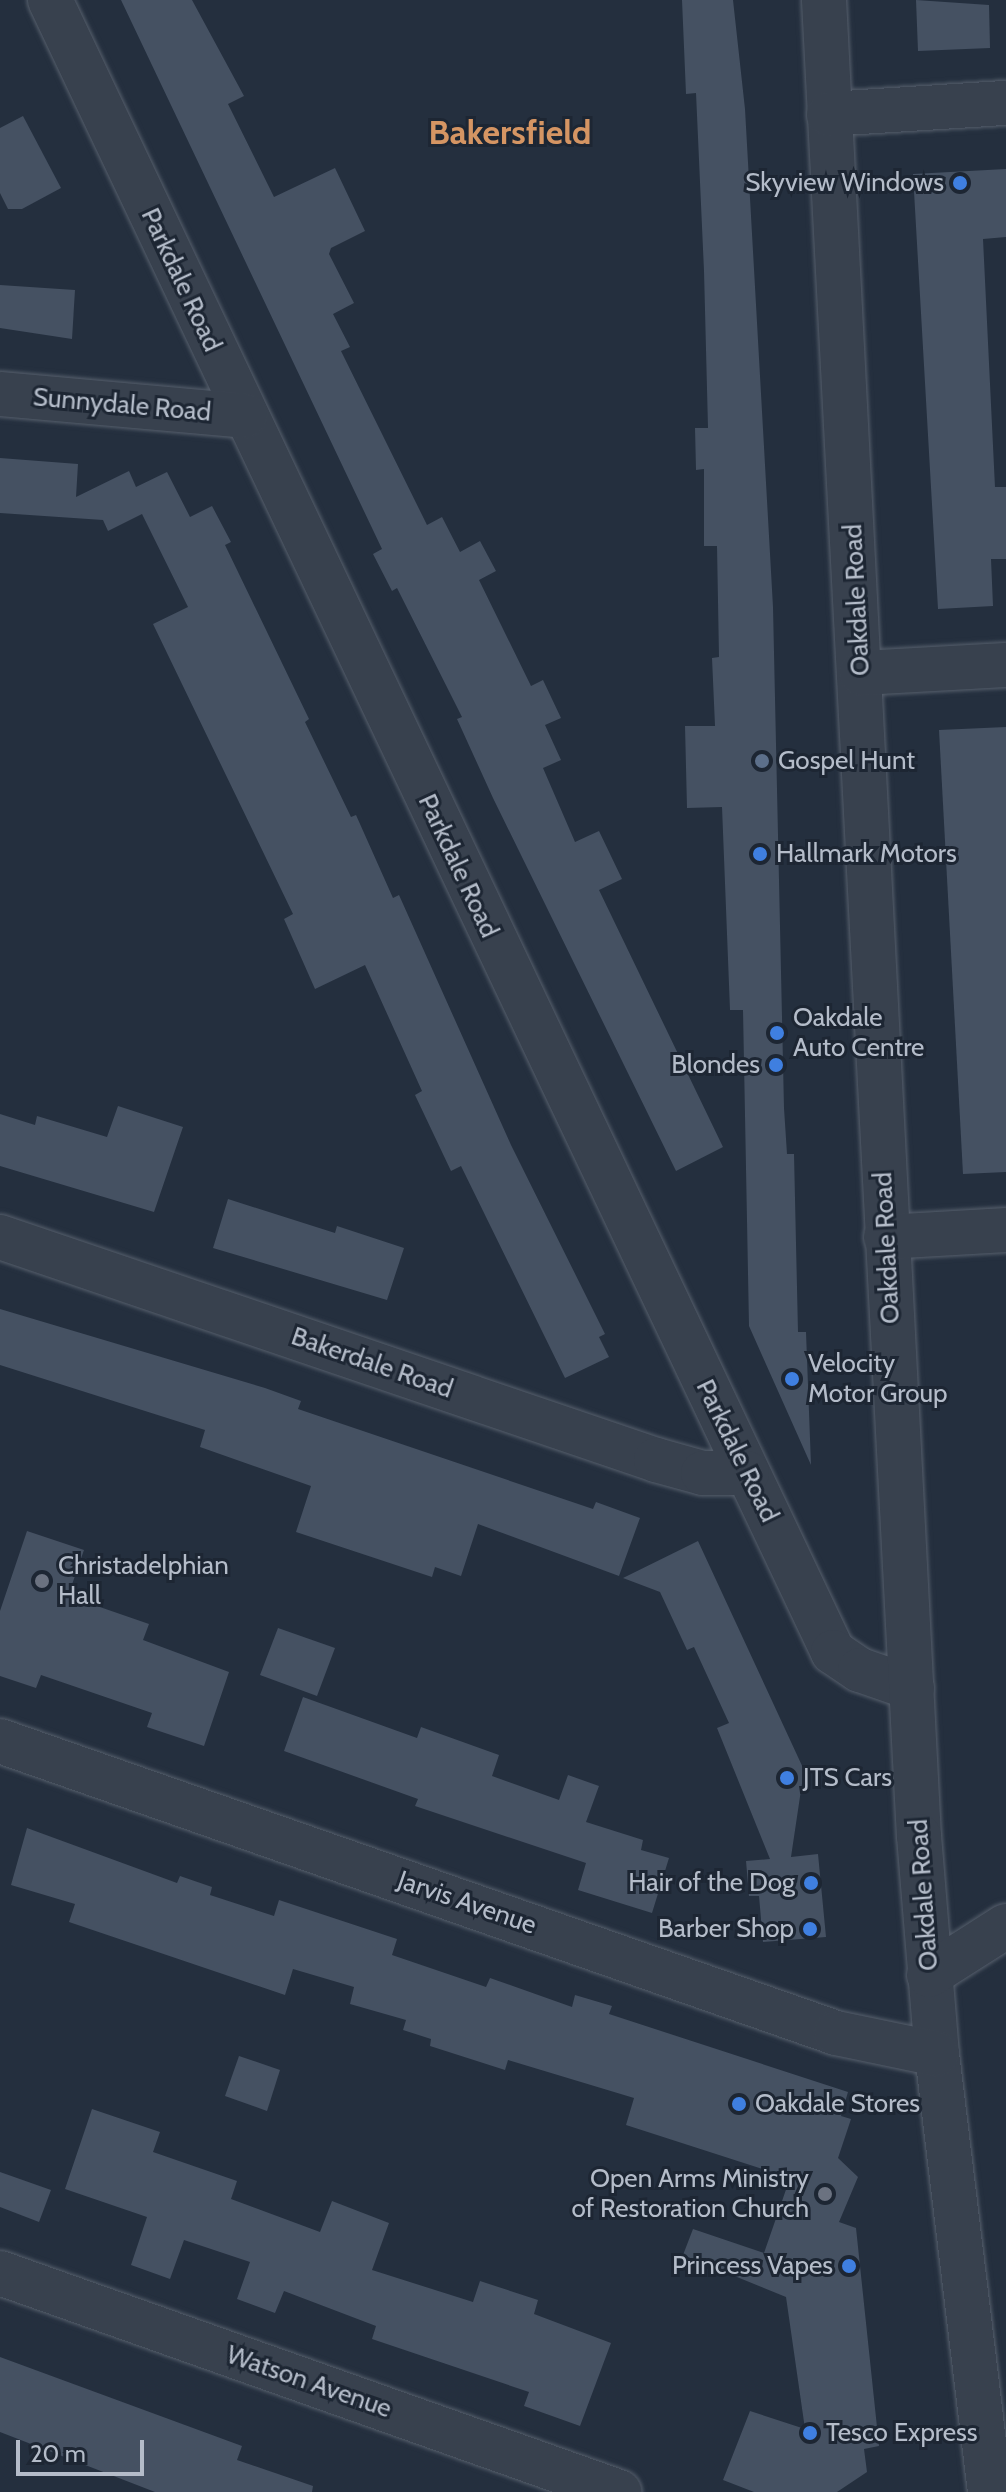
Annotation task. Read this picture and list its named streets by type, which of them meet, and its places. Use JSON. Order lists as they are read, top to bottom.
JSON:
{
  "streets": {
    "street": [
      "Parkdale Road",
      "Sunnydale Road",
      "Oakdale Road",
      "Bakerdale Road",
      "Jarvis Avenue",
      "Watson Avenue"
    ]
  },
  "crossings": [
    ["Parkdale Road", "Sunnydale Road"],
    ["Parkdale Road", "Oakdale Road"],
    ["Parkdale Road", "Bakerdale Road"],
    ["Oakdale Road", "Jarvis Avenue"]
  ],
  "districts": ["Bakersfield"],
  "places": [
    "Skyview Windows",
    "Gospel Hunt",
    "Hallmark Motors",
    "Oakdale Auto Centre",
    "Blondes",
    "Velocity Motor Group",
    "Christadelphian Hall",
    "JTS Cars",
    "Hair of the Dog",
    "Barber Shop",
    "Oakdale Stores",
    "Open Arms Ministry of Restoration Church",
    "Princess Vapes",
    "Tesco Express"
  ],
  "scale_bar": "20 m"
}
